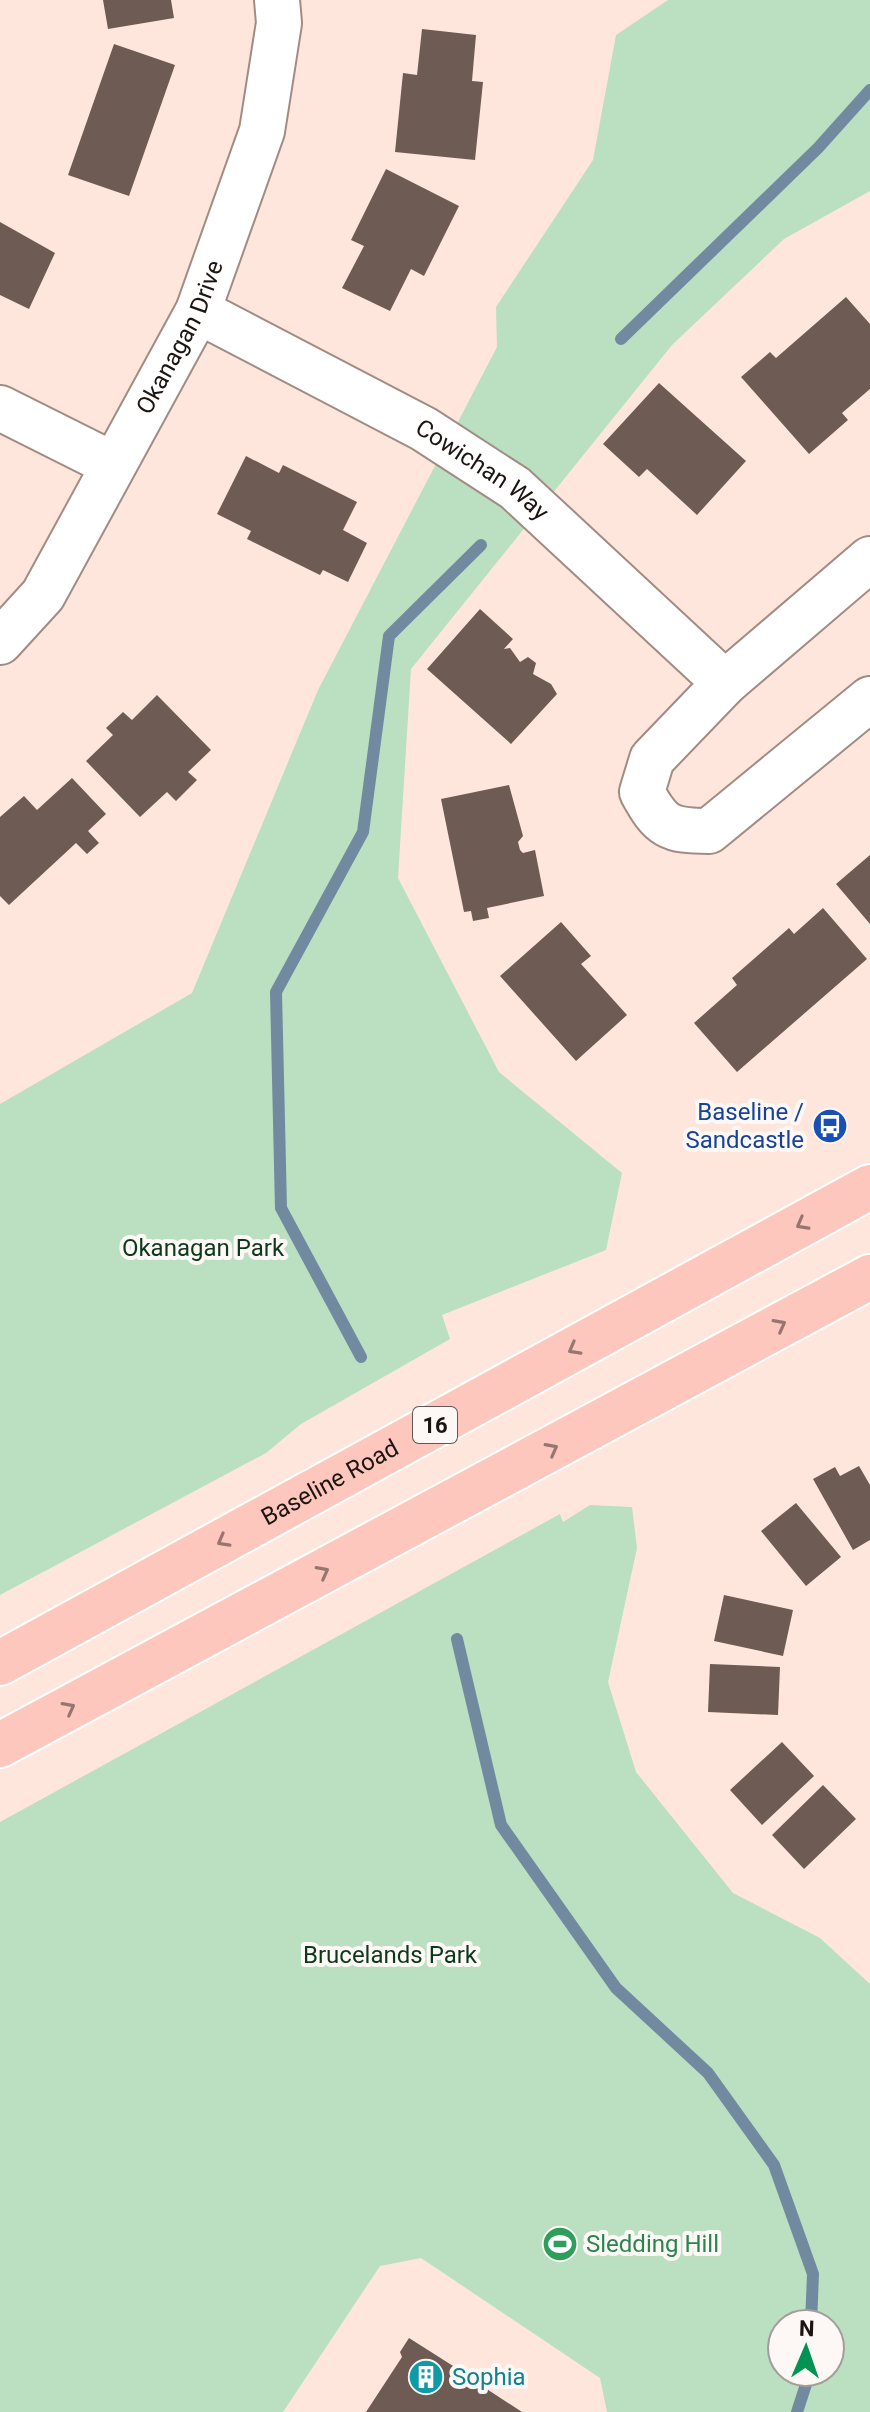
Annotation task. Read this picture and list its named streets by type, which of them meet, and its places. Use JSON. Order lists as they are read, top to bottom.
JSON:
{
  "streets": {
    "main road": ["16", "Baseline Road"],
    "street": ["Okanagan Drive", "Cowichan Way"]
  },
  "crossings": [
    ["Okanagan Drive", "Cowichan Way"]
  ],
  "parks": ["Okanagan Park", "Brucelands Park"],
  "places": {
    "bus stop": ["Baseline / Sandcastle"],
    "sports": ["Sledding Hill"],
    "building": ["Sophia"]
  },
  "north": "top"
}
